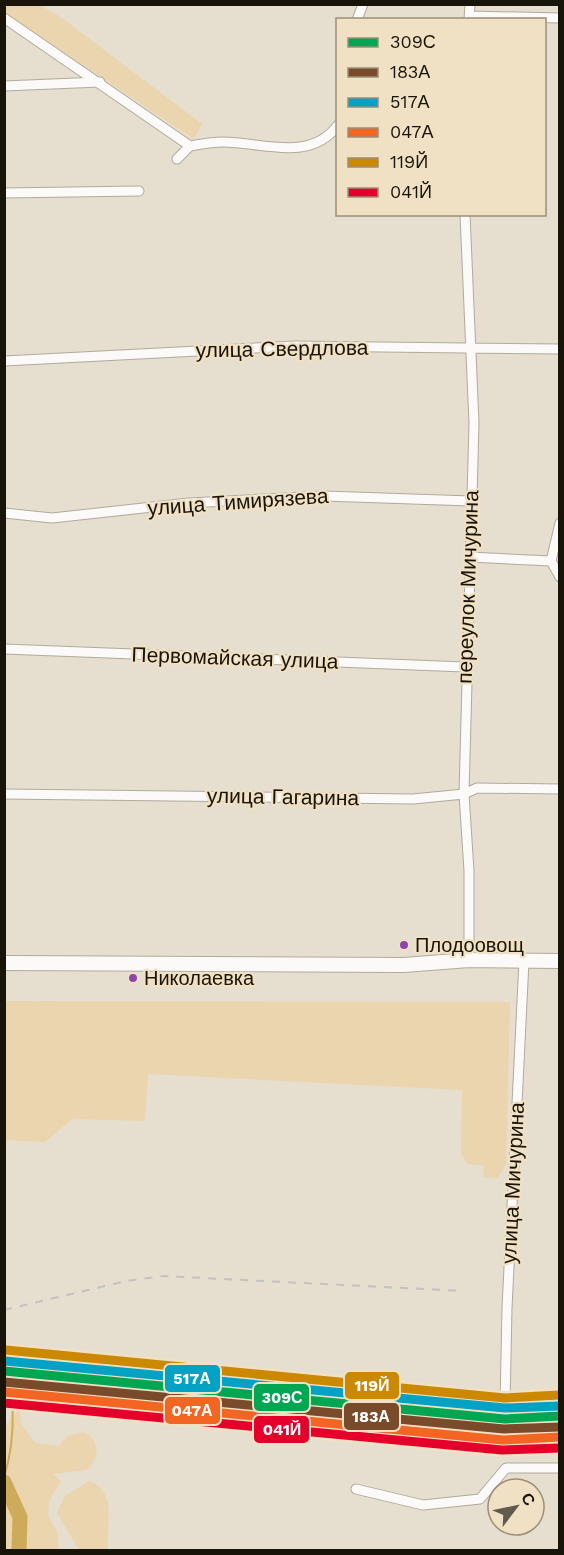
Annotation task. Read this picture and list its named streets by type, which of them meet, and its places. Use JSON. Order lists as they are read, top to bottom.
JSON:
{
  "streets": {
    "street": [
      "улица Свердлова",
      "улица Тимирязева",
      "переулок Мичурина",
      "Первомайская улица",
      "улица Гагарина",
      "улица Мичурина"
    ]
  },
  "crossings": [
    ["улица Свердлова", "переулок Мичурина"],
    ["улица Тимирязева", "переулок Мичурина"],
    ["переулок Мичурина", "Первомайская улица"],
    ["переулок Мичурина", "улица Гагарина"]
  ],
  "places": ["Плодоовощ", "Николаевка"],
  "lines": [
    "transit line 119Й",
    "transit line 517А",
    "transit line 309С",
    "transit line 183А",
    "transit line 047А",
    "transit line 041Й"
  ],
  "legend": [
    "309С",
    "183А",
    "517А",
    "047А",
    "119Й",
    "041Й"
  ],
  "north": "top right"
}
